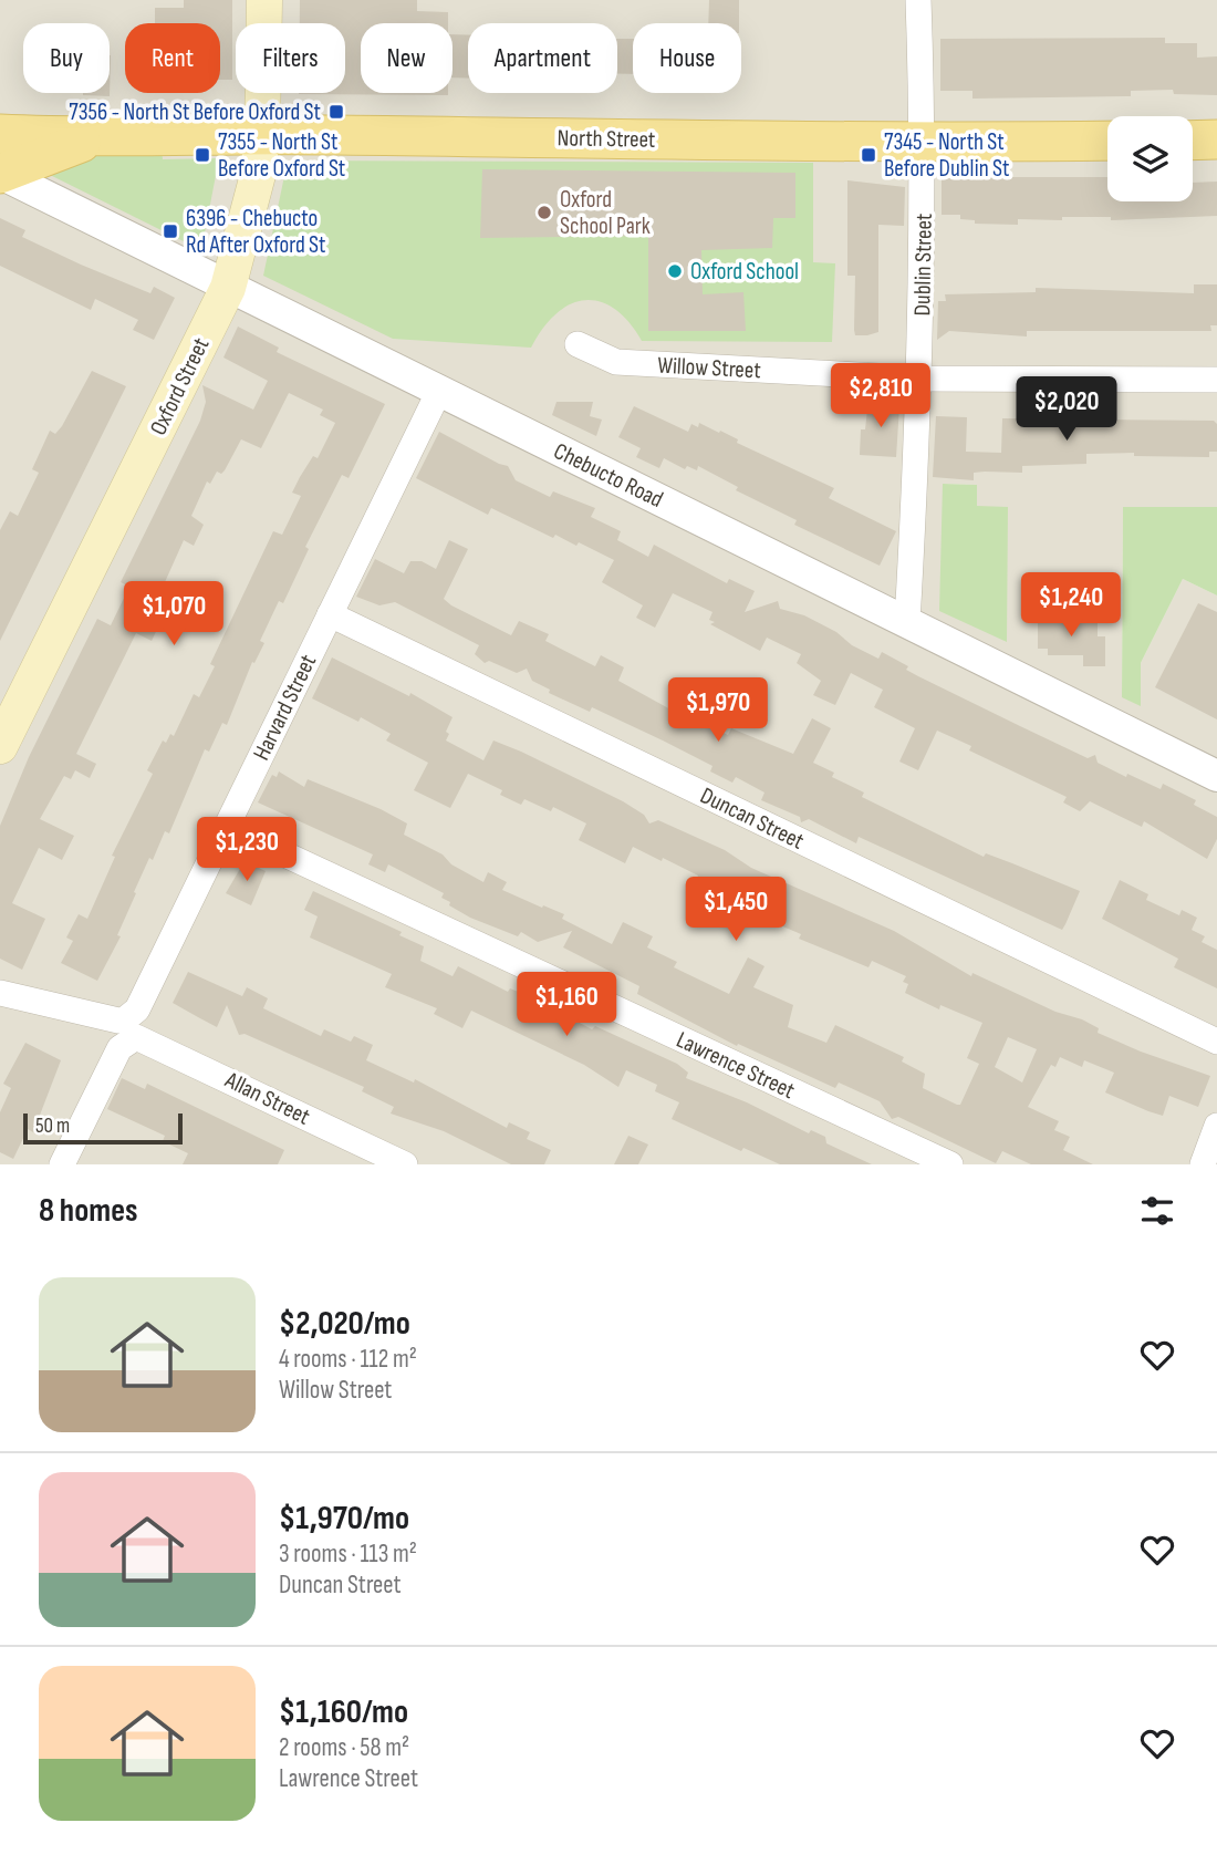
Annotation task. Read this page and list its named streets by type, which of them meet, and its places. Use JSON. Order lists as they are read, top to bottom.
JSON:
{
  "streets": {
    "main road": ["North Street", "Oxford Street"],
    "street": [
      "Dublin Street",
      "Willow Street",
      "Chebucto Road",
      "Harvard Street",
      "Duncan Street",
      "Lawrence Street",
      "Allan Street"
    ]
  },
  "crossings": [
    ["North Street", "Dublin Street"],
    ["North Street", "Oxford Street"],
    ["North Street", "Chebucto Road"],
    ["Dublin Street", "Willow Street"],
    ["Dublin Street", "Chebucto Road"],
    ["Oxford Street", "Chebucto Road"],
    ["Chebucto Road", "Harvard Street"],
    ["Harvard Street", "Duncan Street"],
    ["Harvard Street", "Lawrence Street"],
    ["Harvard Street", "Allan Street"]
  ],
  "places": {
    "transit": [
      "7356 - North St Before Oxford St",
      "7355 - North St Before Oxford St",
      "7345 - North St Before Dublin St",
      "6396 - Chebucto Rd After Oxford St"
    ],
    "other": ["Oxford School Park", "Oxford School"]
  },
  "scale_bar": "50 m",
  "page": {
    "chip": [
      "Buy",
      "Rent",
      "Filters",
      "New",
      "Apartment",
      "House"
    ],
    "price": [
      "$2,810",
      "$2,020",
      "$1,240",
      "$1,070",
      "$1,970",
      "$1,230",
      "$1,450",
      "$1,160"
    ],
    "scale": "50 m",
    "heading": "8 homes",
    "list": [
      {
        "name": "$2,020/mo",
        "note": "4 rooms · 112 m² · Willow Street"
      },
      {
        "name": "$1,970/mo",
        "note": "3 rooms · 113 m² · Duncan Street"
      },
      {
        "name": "$1,160/mo",
        "note": "2 rooms · 58 m² · Lawrence Street"
      }
    ]
  }
}
